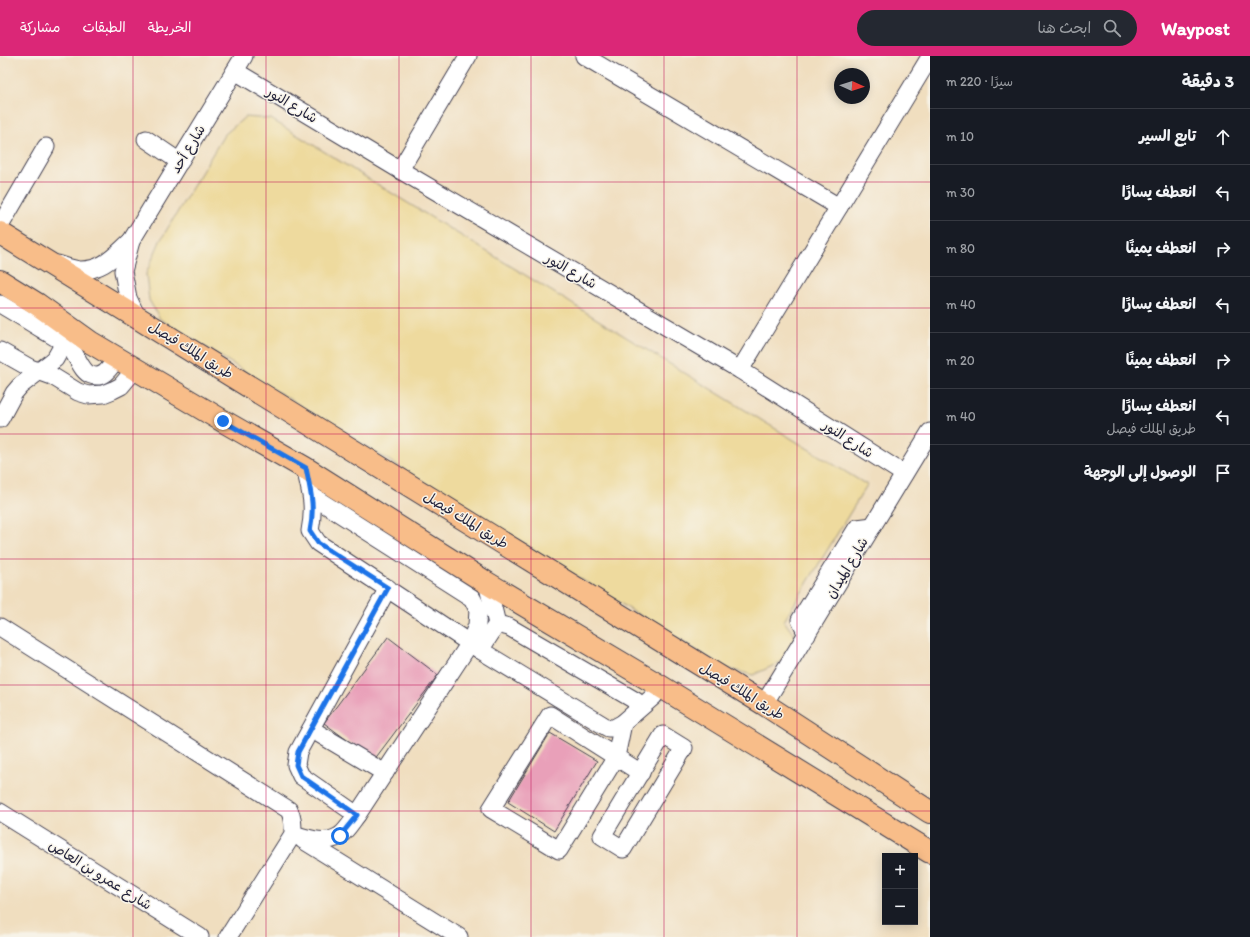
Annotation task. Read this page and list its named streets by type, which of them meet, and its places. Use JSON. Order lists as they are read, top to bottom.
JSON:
{
  "streets": {
    "main road": ["طريق الملك فيصل"],
    "street": [
      "شارع النور",
      "شارع أحد",
      "شارع الميدان",
      "شارع عمرو بن العاص"
    ]
  },
  "crossings": [
    ["شارع النور", "شارع أحد"],
    ["شارع النور", "شارع الميدان"],
    ["شارع أحد", "طريق الملك فيصل"],
    ["طريق الملك فيصل", "شارع الميدان"]
  ],
  "north": "right",
  "page": {
    "header": "Waypost",
    "search": "ابحث هنا",
    "nav": ["الخريطة", "الطبقات", "مشاركة"],
    "heading": ["3 دقيقة", "سيرًا · 220 m"],
    "list": [
      ["تابع السير", "10 m"],
      ["انعطف يسارًا", "30 m"],
      ["انعطف يمينًا", "80 m"],
      ["انعطف يسارًا", "40 m"],
      ["انعطف يمينًا", "20 m"],
      ["انعطف يسارًا", "طريق الملك فيصل", "40 m"],
      "الوصول إلى الوجهة"
    ],
    "map_buttons": ["+", "−"]
  }
}
